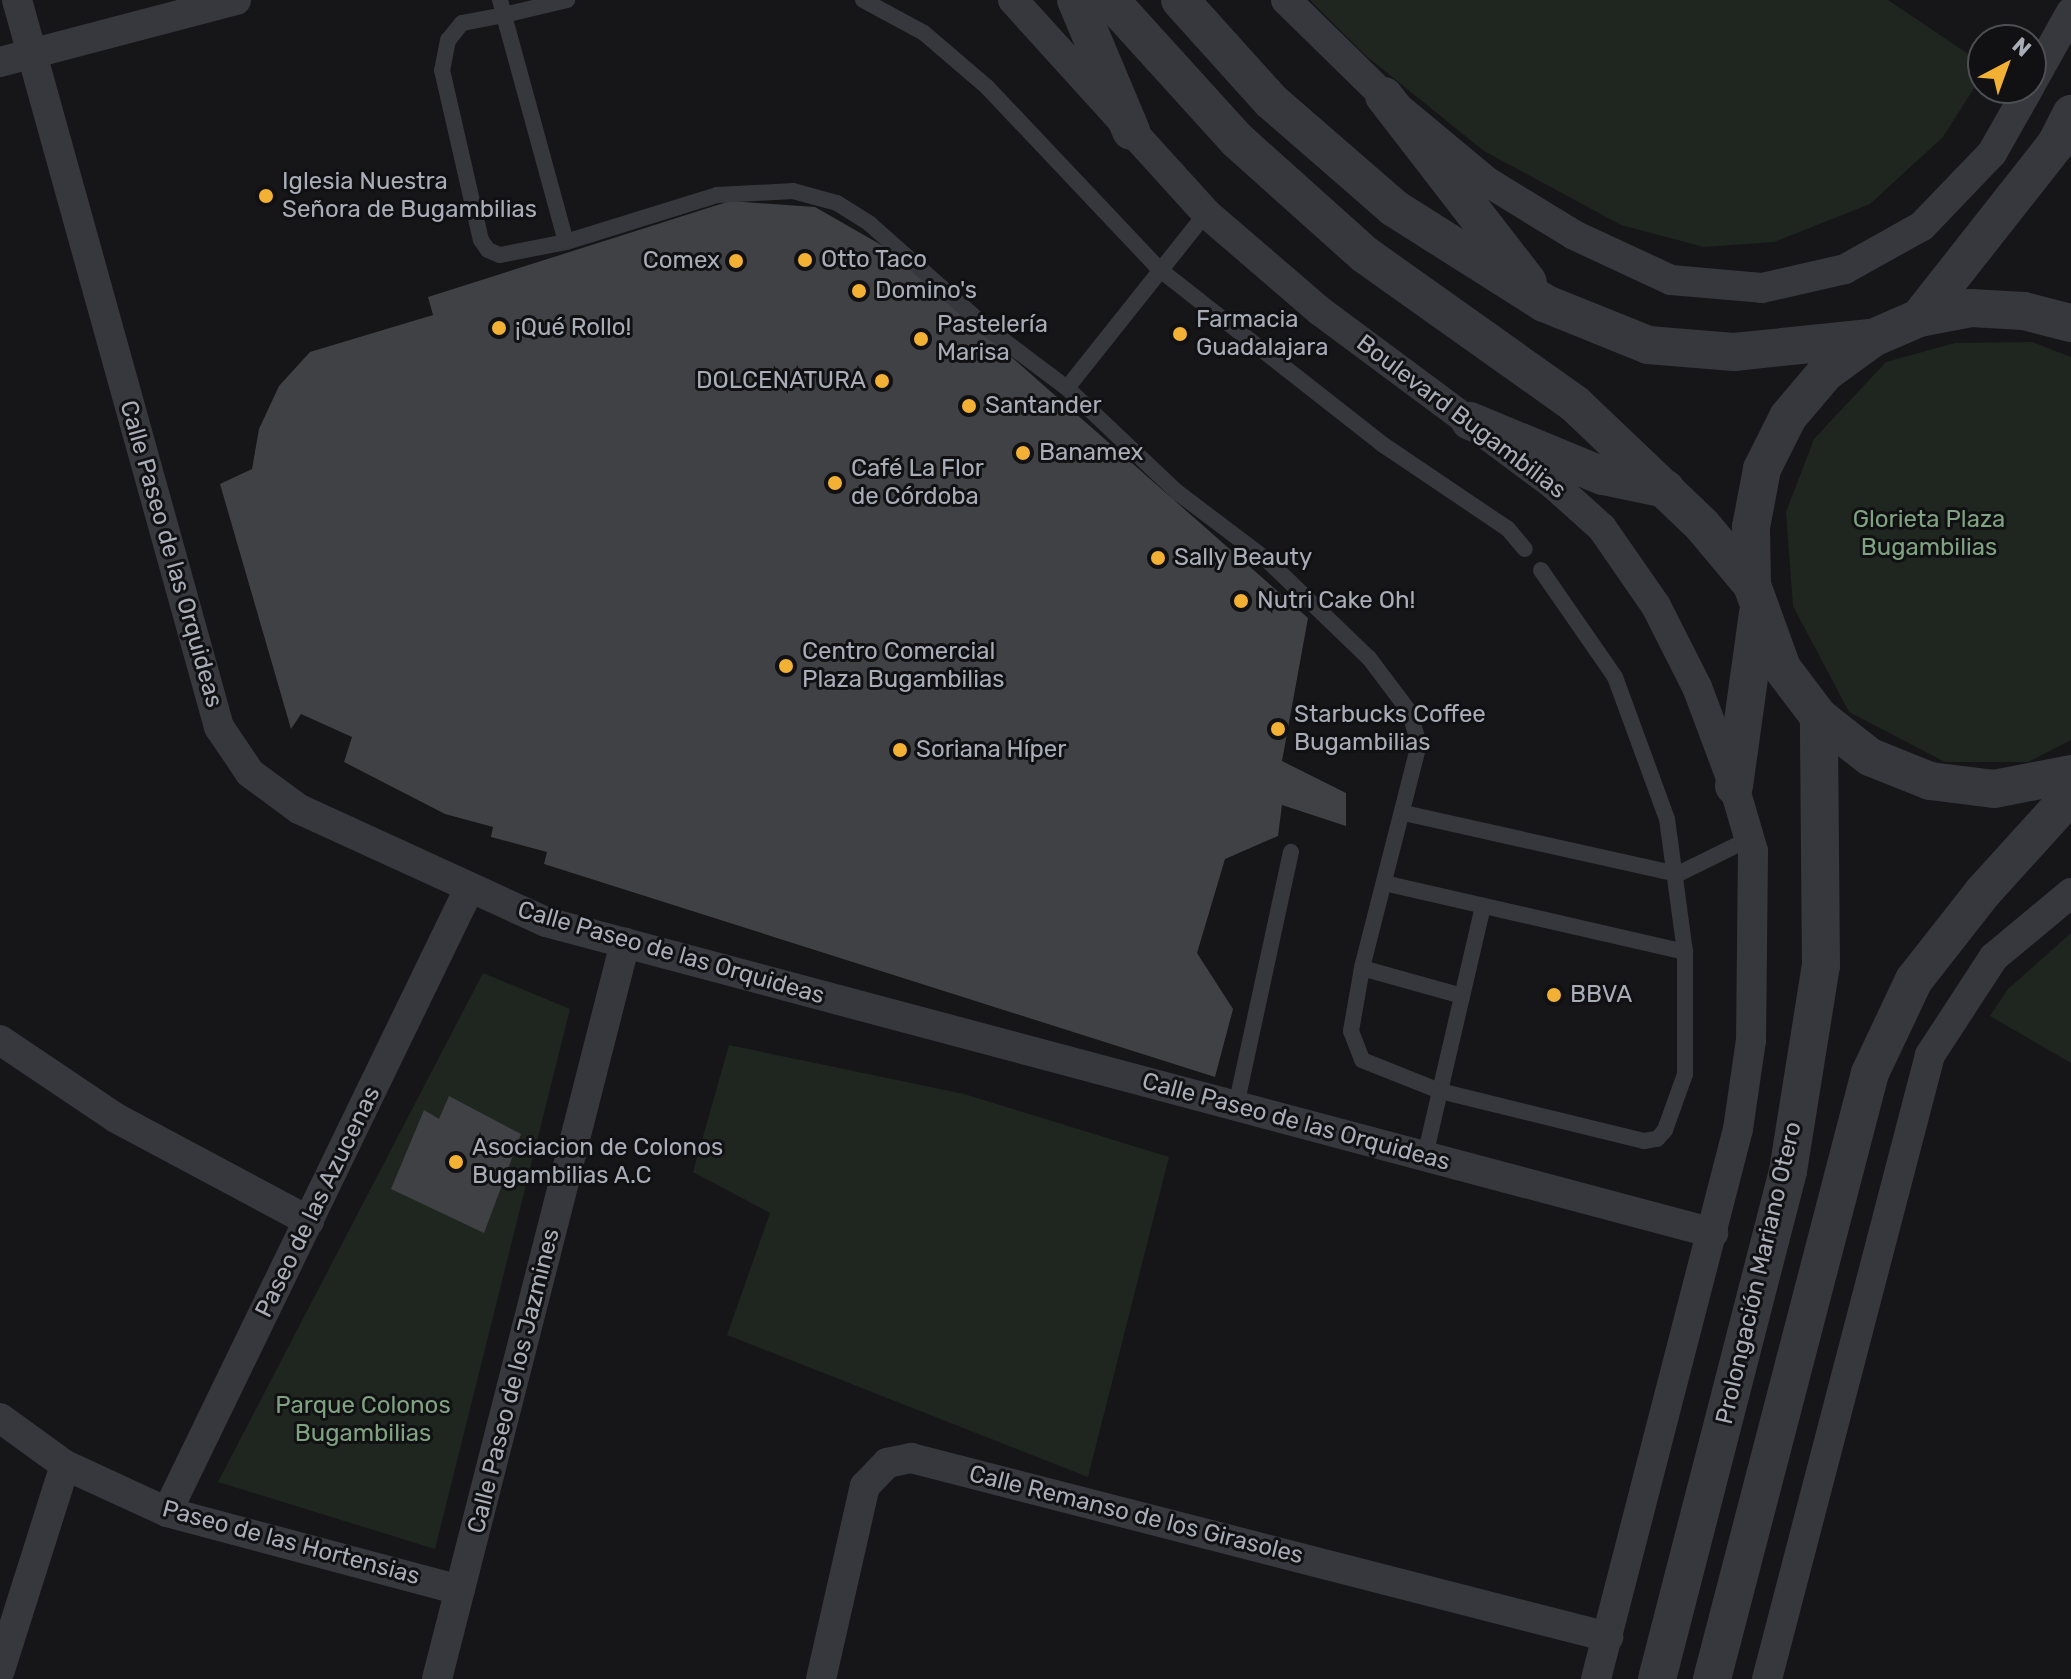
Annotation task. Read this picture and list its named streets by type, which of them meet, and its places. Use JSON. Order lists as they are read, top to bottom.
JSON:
{
  "streets": {
    "street": [
      "Boulevard Bugambilias",
      "Calle Paseo de las Orquideas",
      "Paseo de las Azucenas",
      "Prolongación Mariano Otero",
      "Calle Paseo de los Jazmines",
      "Calle Remanso de los Girasoles",
      "Paseo de las Hortensias"
    ]
  },
  "crossings": [
    ["Calle Paseo de las Orquideas", "Paseo de las Azucenas"],
    ["Calle Paseo de las Orquideas", "Calle Paseo de los Jazmines"],
    ["Paseo de las Azucenas", "Paseo de las Hortensias"],
    ["Calle Paseo de los Jazmines", "Paseo de las Hortensias"]
  ],
  "parks": ["Glorieta Plaza Bugambilias", "Parque Colonos Bugambilias"],
  "places": [
    "Iglesia Nuestra Señora de Bugambilias",
    "Otto Taco",
    "Comex",
    "Domino's",
    "¡Qué Rollo!",
    "Farmacia Guadalajara",
    "Pastelería Marisa",
    "DOLCENATURA",
    "Santander",
    "Banamex",
    "Café La Flor de Córdoba",
    "Sally Beauty",
    "Nutri Cake Oh!",
    "Centro Comercial Plaza Bugambilias",
    "Starbucks Coffee Bugambilias",
    "Soriana Híper",
    "BBVA",
    "Asociacion de Colonos Bugambilias A.C"
  ],
  "north": "top right"
}
